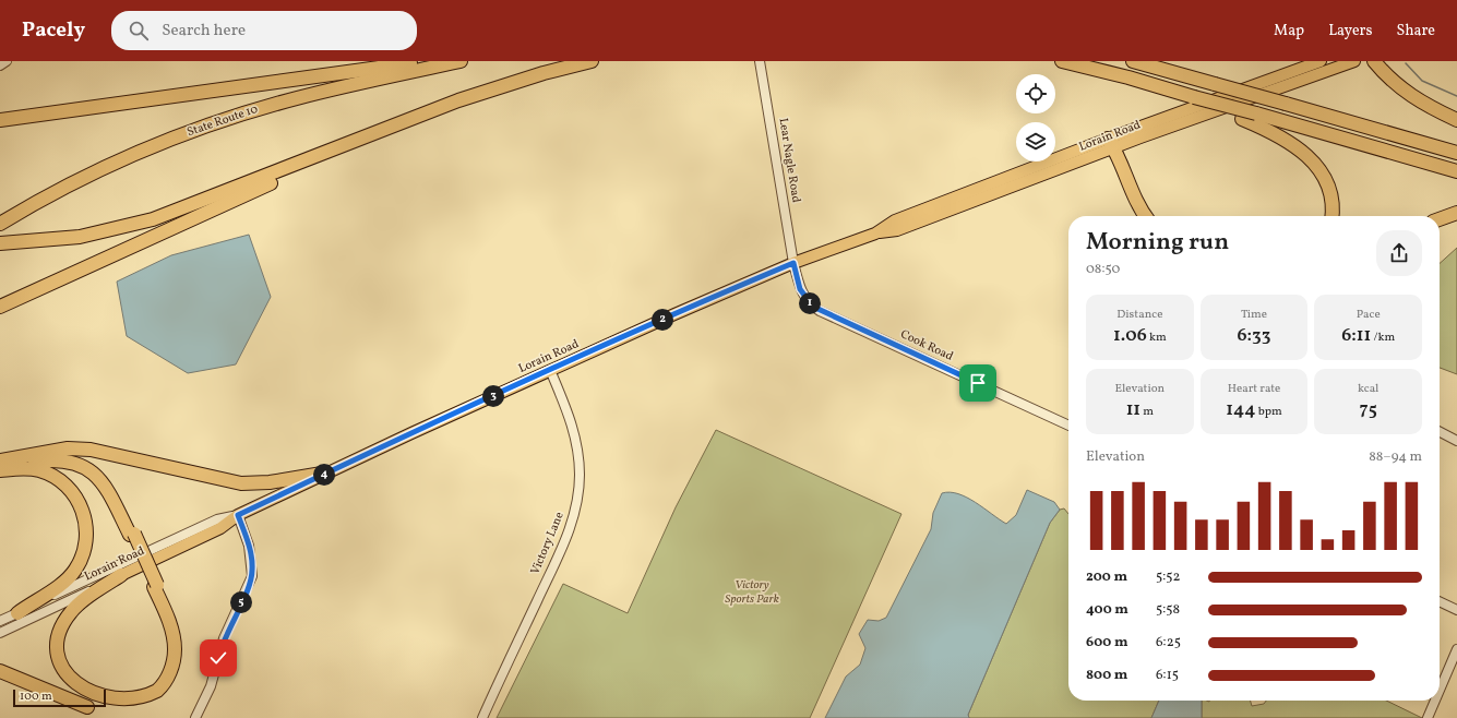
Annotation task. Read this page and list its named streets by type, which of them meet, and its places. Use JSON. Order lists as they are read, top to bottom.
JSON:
{
  "streets": {
    "highway": ["State Route 10"],
    "main road": ["Lorain Road"],
    "street": ["Lear Nagle Road", "Cook Road", "Victory Lane"]
  },
  "crossings": [
    ["Lorain Road", "Lear Nagle Road"],
    ["Lorain Road", "Cook Road"],
    ["Lorain Road", "Victory Lane"],
    ["Lear Nagle Road", "Cook Road"]
  ],
  "parks": ["Victory Sports Park"],
  "scale_bar": "100 m",
  "page": {
    "header": "Pacely",
    "search": "Search here",
    "nav": ["Map", "Layers", "Share"],
    "heading": ["Morning run", "08:50"],
    "stats": [
      ["Distance", "1.06 km"],
      ["Time", "6:33"],
      ["Pace", "6:11 /km"],
      ["Elevation", "11 m"],
      ["Heart rate", "144 bpm"],
      ["kcal", "75"]
    ],
    "pins": [
      "1",
      "2",
      "3",
      "4",
      "5"
    ],
    "chart": ["Elevation", "88–94 m"],
    "list": [
      {
        "name": "200 m",
        "note": "5:52"
      },
      {
        "name": "400 m",
        "note": "5:58"
      },
      {
        "name": "600 m",
        "note": "6:25"
      },
      {
        "name": "800 m",
        "note": "6:15"
      }
    ],
    "scale": "100 m"
  }
}
